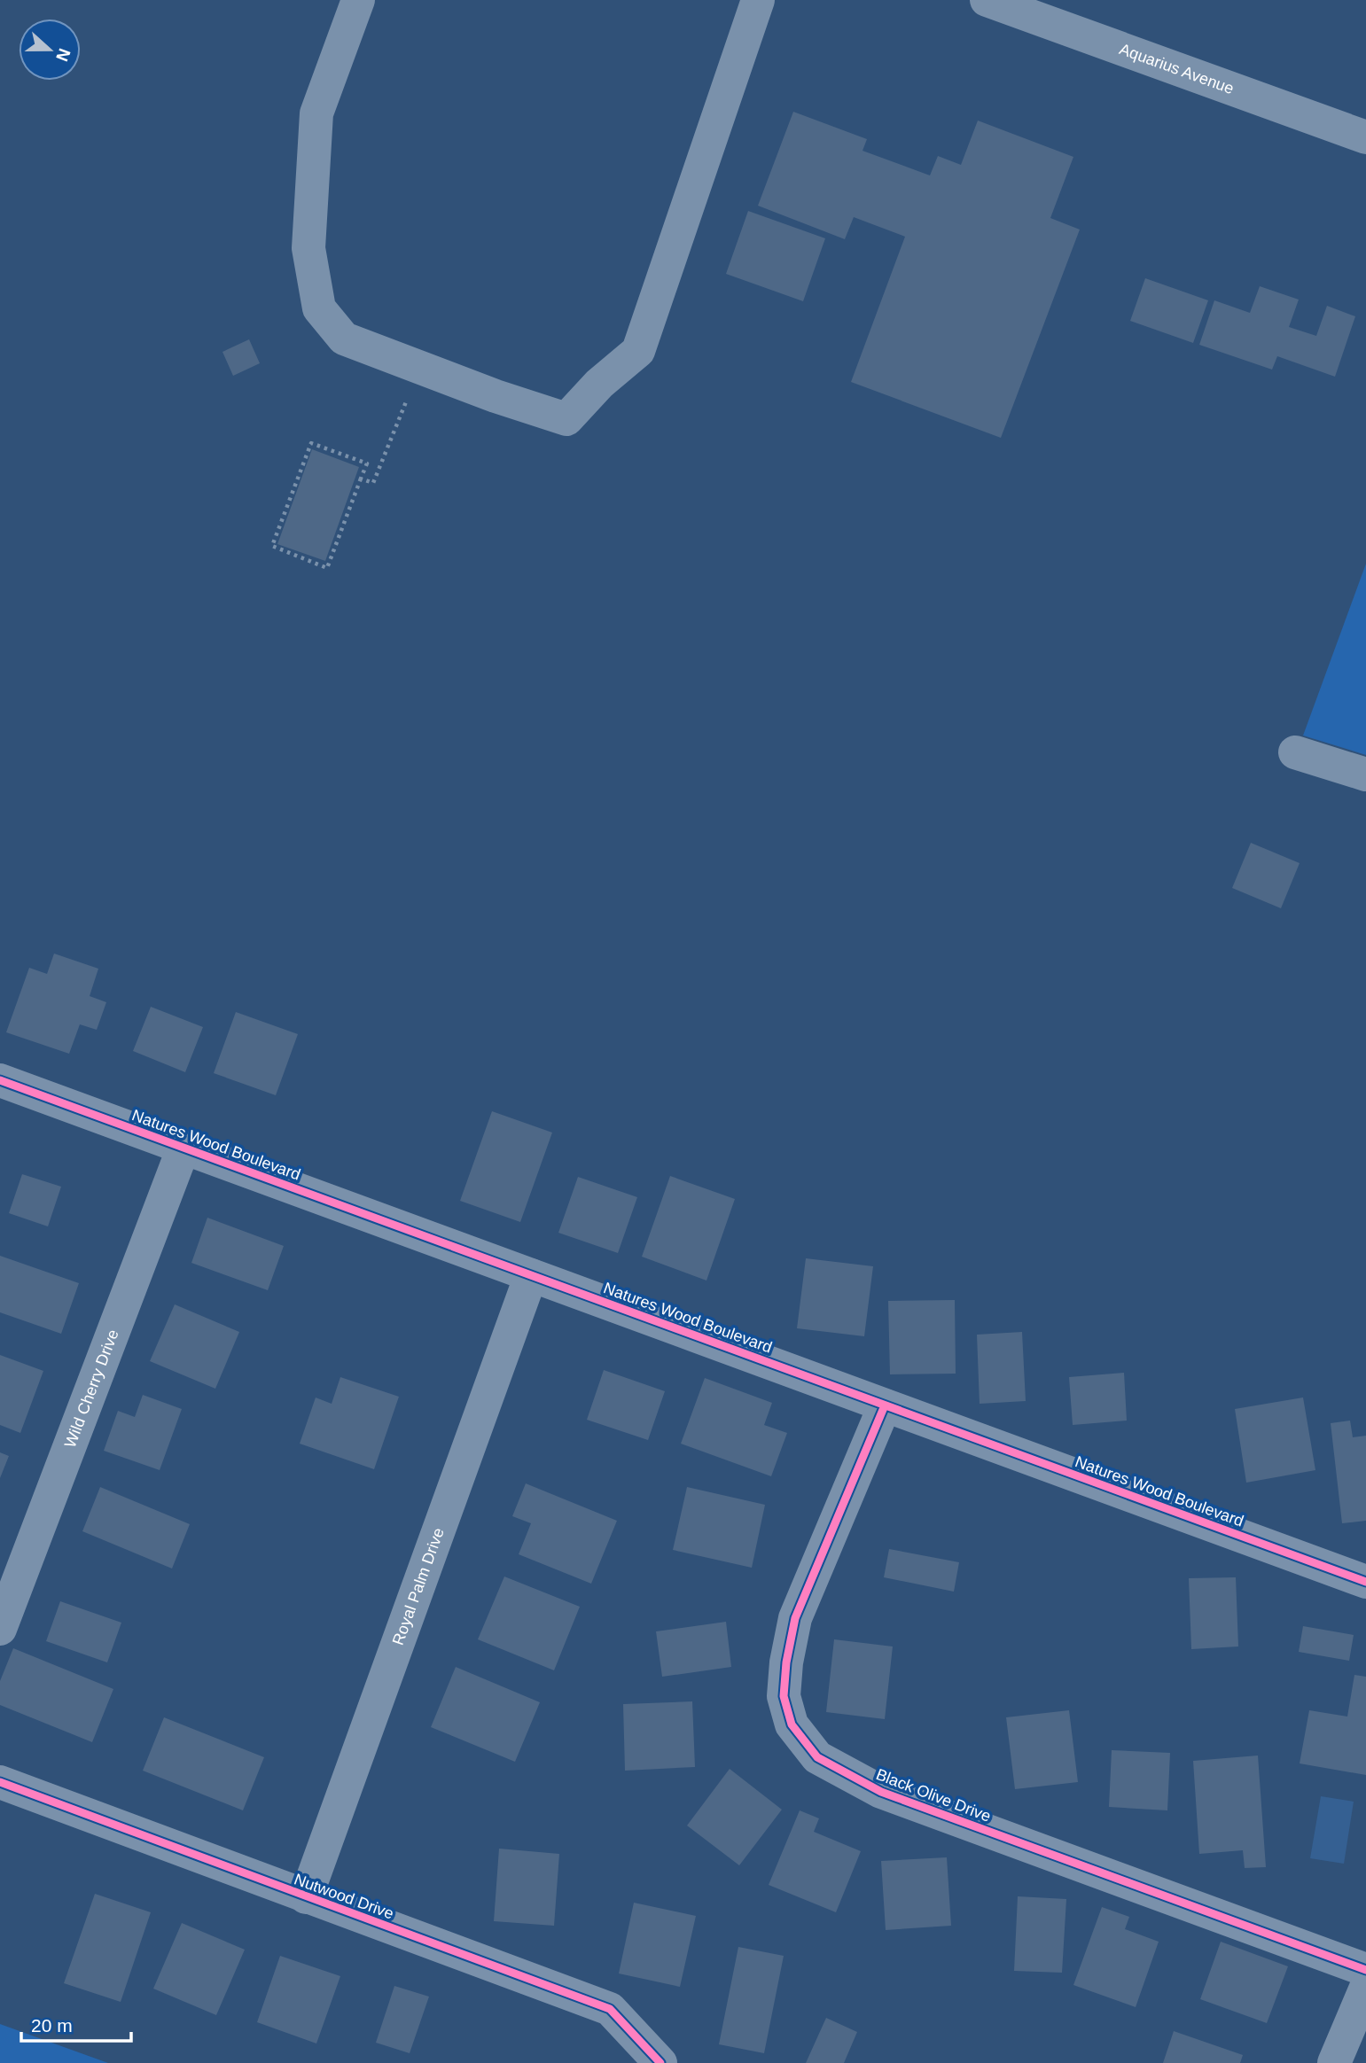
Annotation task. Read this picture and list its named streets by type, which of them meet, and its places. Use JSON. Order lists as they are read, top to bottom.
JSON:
{
  "streets": {
    "street": [
      "Aquarius Avenue",
      "Natures Wood Boulevard",
      "Wild Cherry Drive",
      "Royal Palm Drive",
      "Black Olive Drive",
      "Nutwood Drive"
    ]
  },
  "crossings": [
    ["Natures Wood Boulevard", "Wild Cherry Drive"],
    ["Natures Wood Boulevard", "Royal Palm Drive"],
    ["Natures Wood Boulevard", "Black Olive Drive"],
    ["Royal Palm Drive", "Nutwood Drive"]
  ],
  "scale_bar": "20 m",
  "north": "right"
}
